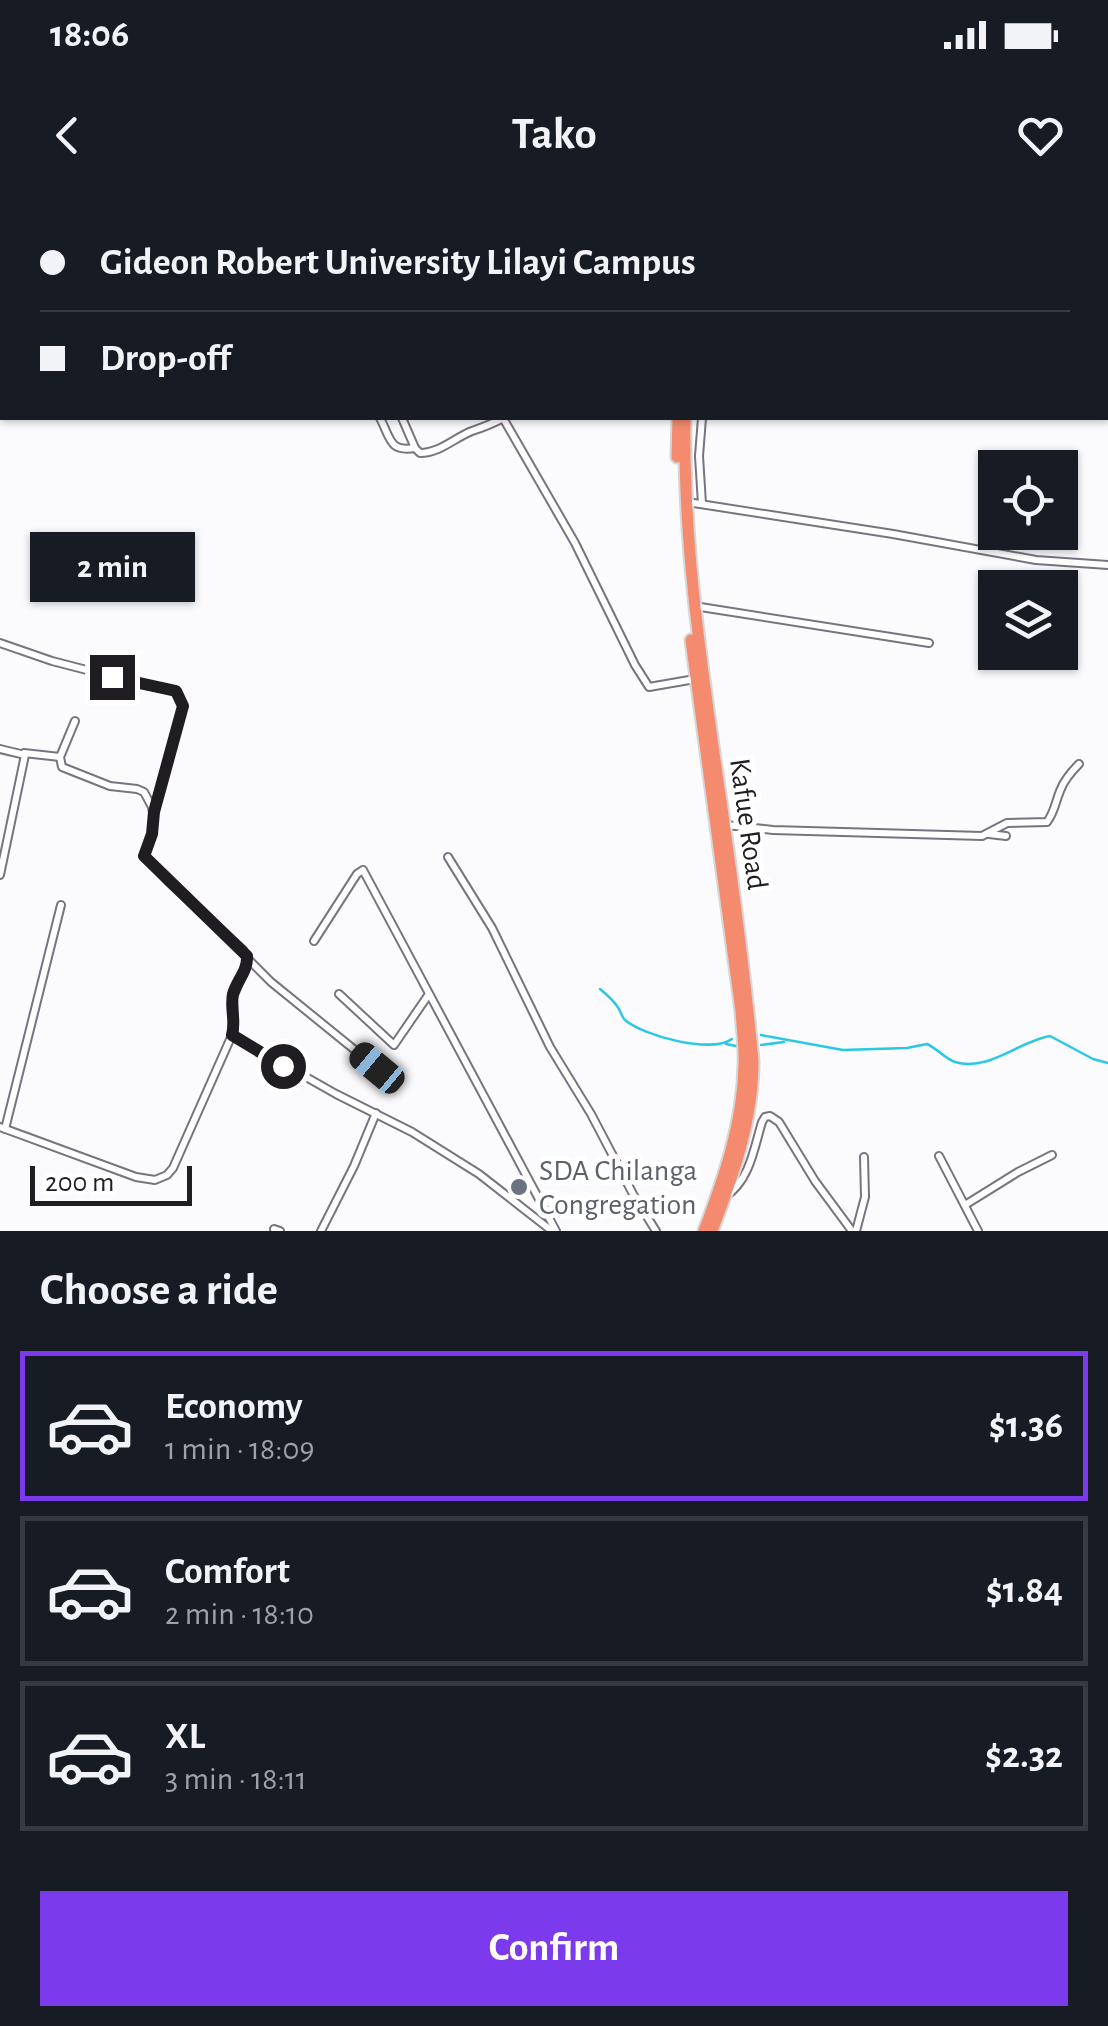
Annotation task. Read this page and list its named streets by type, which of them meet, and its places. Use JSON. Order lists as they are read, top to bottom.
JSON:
{
  "streets": {
    "highway": ["Kafue Road"]
  },
  "places": ["SDA Chilanga Congregation"],
  "scale_bar": "200 m",
  "page": {
    "status": "18:06",
    "header": "Tako",
    "banner": ["Gideon Robert University Lilayi Campus", "Drop-off"],
    "bubble": "2 min",
    "scale": "200 m",
    "heading": "Choose a ride",
    "list": [
      {
        "name": "Economy",
        "note": "1 min · 18:09",
        "value": "$1.36"
      },
      {
        "name": "Comfort",
        "note": "2 min · 18:10",
        "value": "$1.84"
      },
      {
        "name": "XL",
        "note": "3 min · 18:11",
        "value": "$2.32"
      }
    ],
    "buttons": "Confirm"
  }
}
